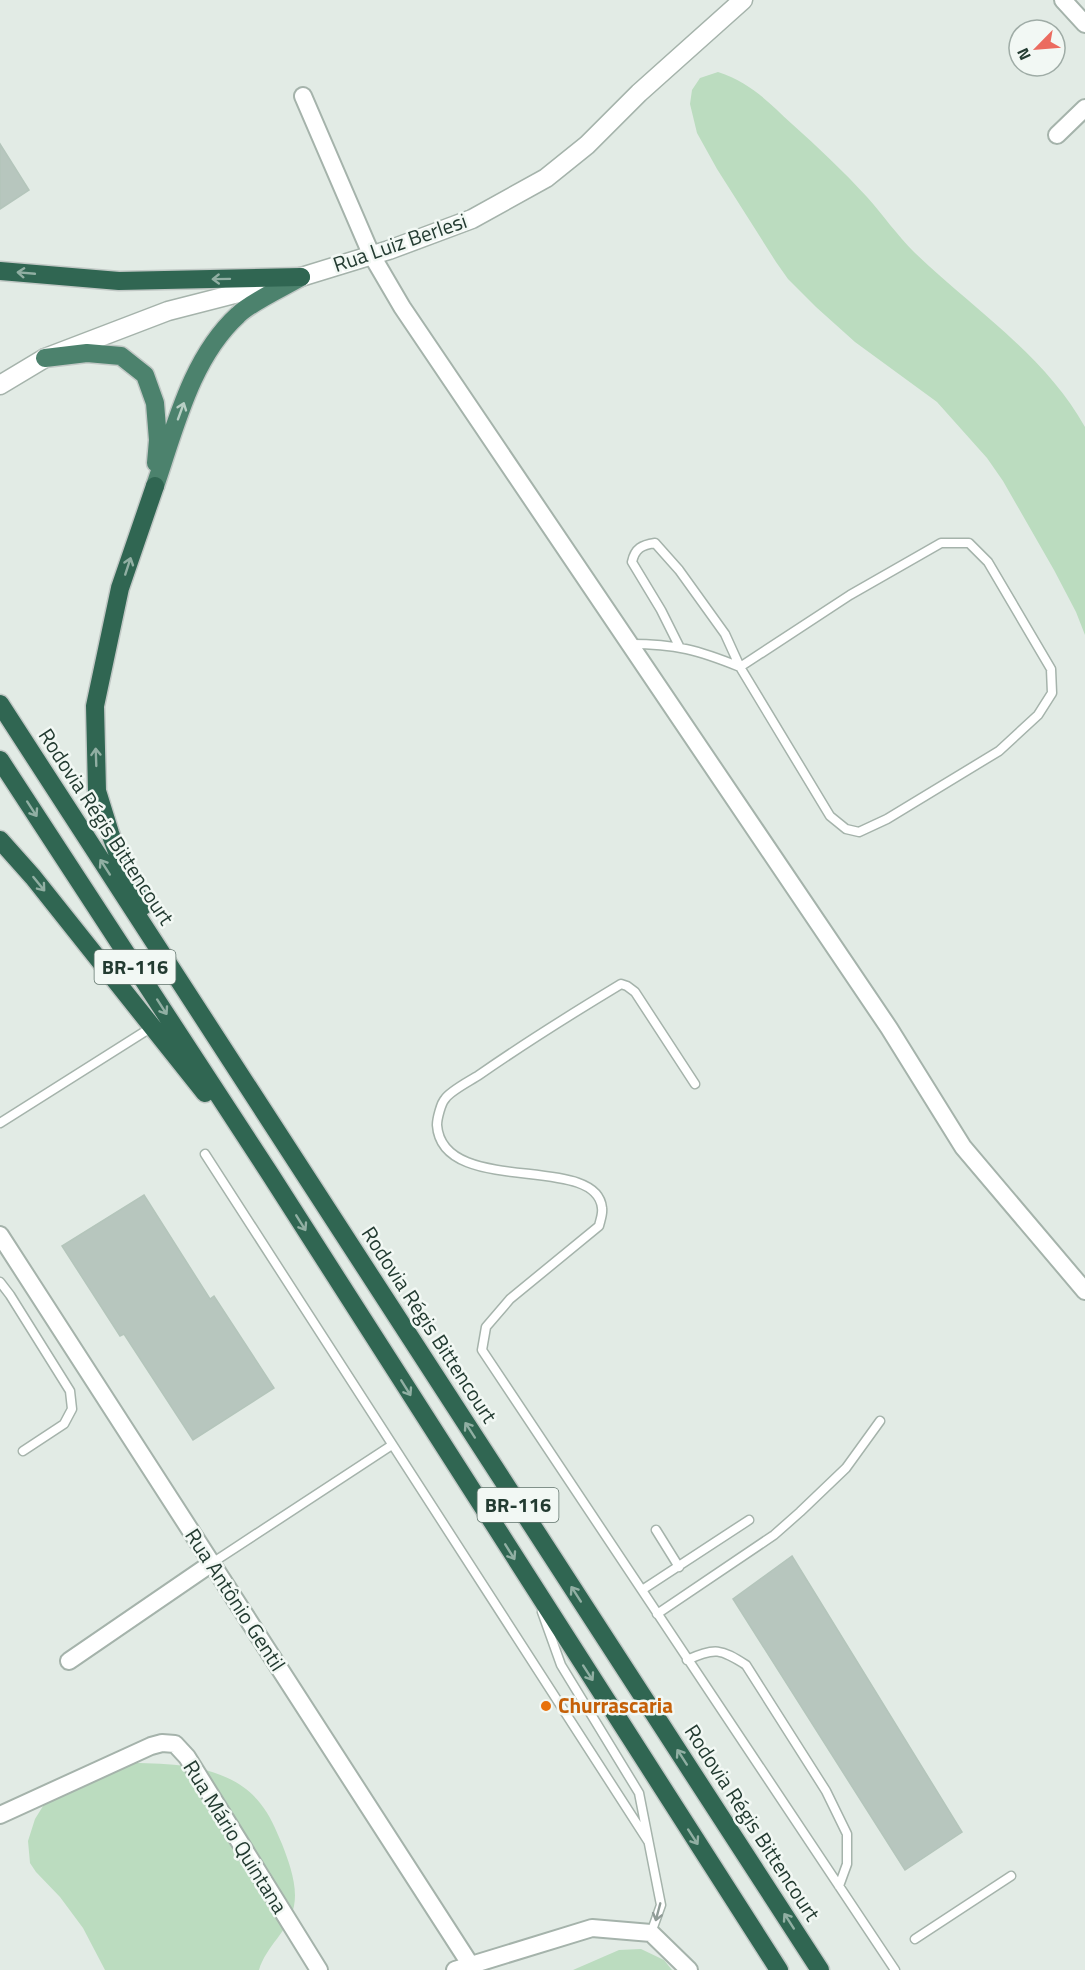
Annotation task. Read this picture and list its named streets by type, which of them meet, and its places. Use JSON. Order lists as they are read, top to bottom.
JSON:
{
  "streets": {
    "highway": ["Rodovia Régis Bittencourt", "BR-116"],
    "street": ["Rua Luiz Berlesi", "Rua Antônio Gentil", "Rua Mário Quintana"]
  },
  "places": ["Churrascaria"],
  "north": "bottom left"
}
